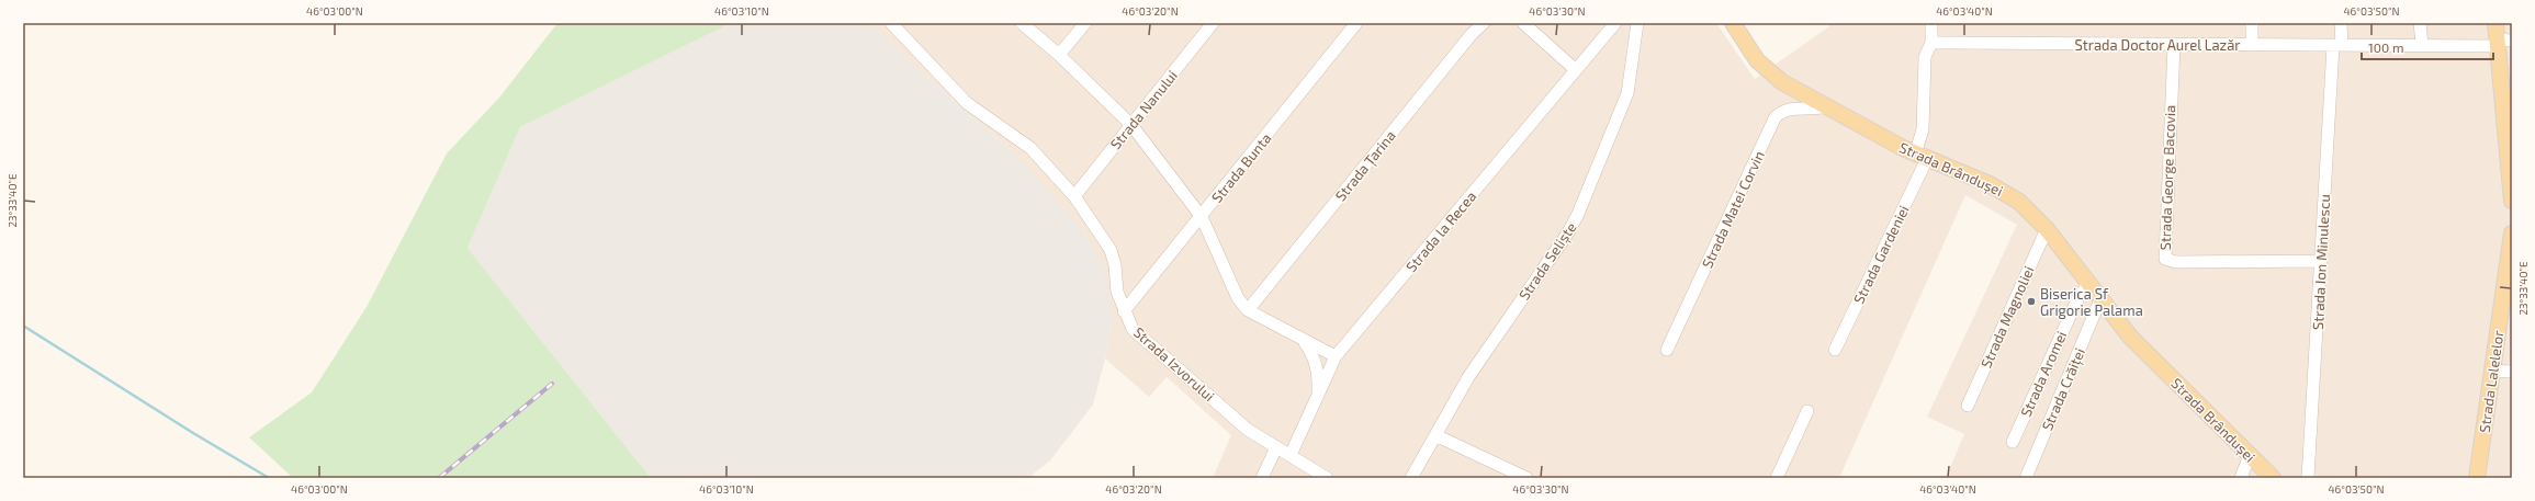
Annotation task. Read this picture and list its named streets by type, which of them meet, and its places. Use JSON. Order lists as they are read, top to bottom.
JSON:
{
  "streets": {
    "main road": ["Strada Brândușei", "Strada Lalelelor"],
    "street": [
      "Strada Doctor Aurel Lazăr",
      "Strada Nanului",
      "Strada Țarina",
      "Strada Bunta",
      "Strada George Bacovia",
      "Strada Matei Corvin",
      "Strada la Recea",
      "Strada Gardeniei",
      "Strada Seliște",
      "Strada Ion Minulescu",
      "Strada Magnoliei",
      "Strada Izvorului",
      "Strada Aromei",
      "Strada Crăiței"
    ]
  },
  "crossings": [
    ["Strada Doctor Aurel Lazăr", "Strada George Bacovia"],
    ["Strada Doctor Aurel Lazăr", "Strada Ion Minulescu"],
    ["Strada Nanului", "Strada Izvorului"],
    ["Strada Bunta", "Strada Izvorului"],
    ["Strada Brândușei", "Strada Matei Corvin"],
    ["Strada Brândușei", "Strada Gardeniei"],
    ["Strada Brândușei", "Strada Magnoliei"],
    ["Strada Brândușei", "Strada Aromei"],
    ["Strada Brândușei", "Strada Crăiței"],
    ["Strada George Bacovia", "Strada Ion Minulescu"],
    ["Strada la Recea", "Strada Izvorului"]
  ],
  "places": ["Biserica Sf Grigorie Palama"],
  "scale_bar": "100 m",
  "coordinates": [
    "46°03'00\"N",
    "46°03'10\"N",
    "46°03'20\"N",
    "46°03'30\"N",
    "46°03'40\"N",
    "46°03'50\"N",
    "23°33'40\"E"
  ]
}
